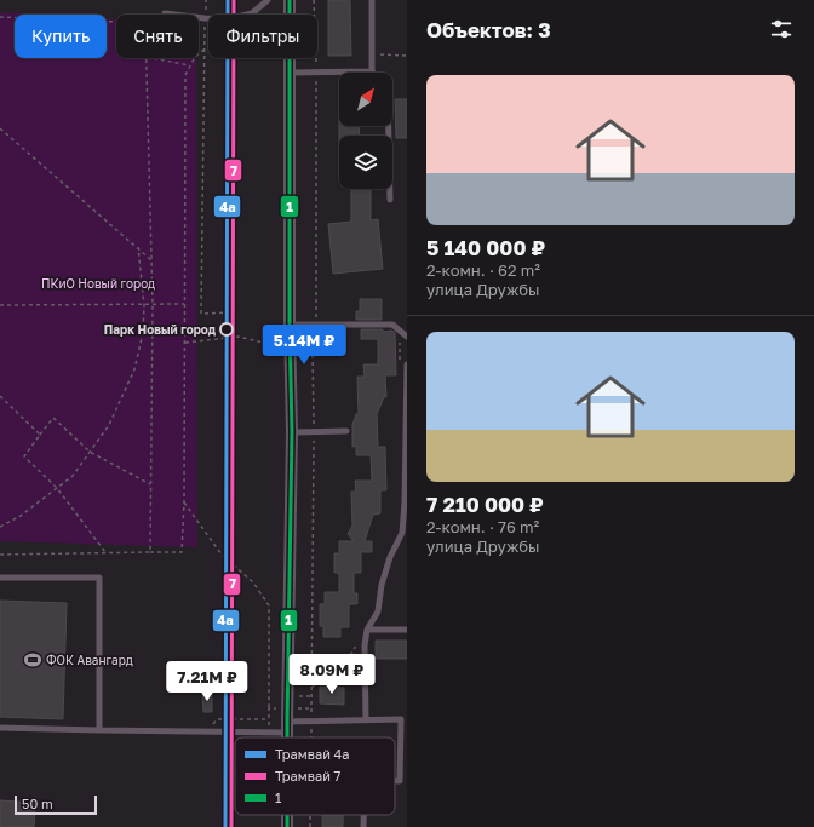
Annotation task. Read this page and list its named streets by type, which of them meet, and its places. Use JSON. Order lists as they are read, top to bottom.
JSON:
{
  "parks": ["ПКиО Новый город"],
  "places": {
    "other": ["Парк Новый город"],
    "sports": ["ФОК Авангард"]
  },
  "lines": ["tram line 4а", "tram line 7", "transit line 1"],
  "legend": ["Трамвай 4а", "Трамвай 7", "1"],
  "scale_bar": "50 m",
  "north": "top right",
  "page": {
    "heading": "Объектов: 3",
    "chip": ["Купить", "Снять", "Фильтры"],
    "list": [
      {
        "name": "5 140 000 ₽",
        "note": "2-комн. · 62 m² · улица Дружбы"
      },
      {
        "name": "7 210 000 ₽",
        "note": "2-комн. · 76 m² · улица Дружбы"
      }
    ],
    "price": ["5.14M ₽", "8.09M ₽", "7.21M ₽"],
    "scale": "50 m"
  }
}
